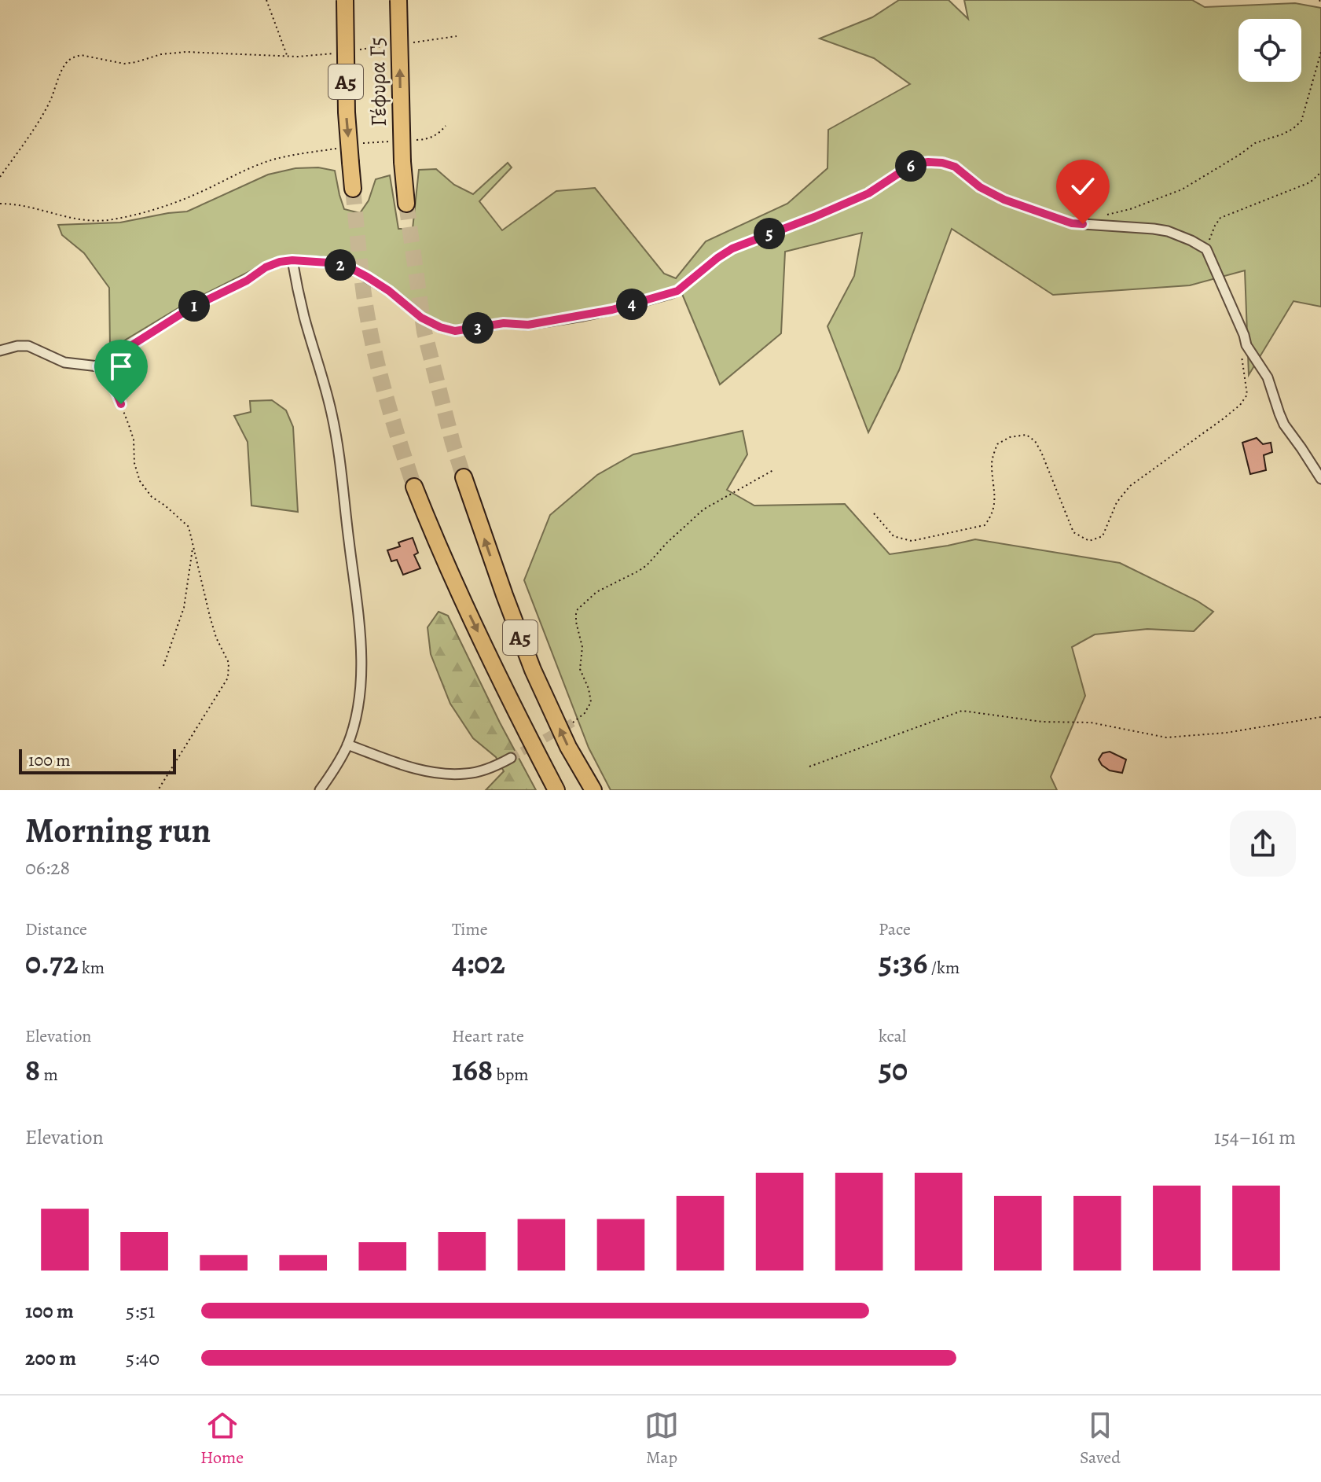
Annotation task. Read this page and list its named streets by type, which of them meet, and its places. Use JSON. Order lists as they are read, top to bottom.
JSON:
{
  "streets": {
    "highway": ["Α5", "Γέφυρα Γ5"]
  },
  "scale_bar": "100 m",
  "page": {
    "pins": [
      "6",
      "5",
      "2",
      "4",
      "1",
      "3"
    ],
    "scale": "100 m",
    "heading": ["Morning run", "06:28"],
    "stats": [
      ["Distance", "0.72 km"],
      ["Time", "4:02"],
      ["Pace", "5:36 /km"],
      ["Elevation", "8 m"],
      ["Heart rate", "168 bpm"],
      ["kcal", "50"]
    ],
    "chart": ["Elevation", "154–161 m"],
    "list": [
      {
        "name": "100 m",
        "note": "5:51"
      },
      {
        "name": "200 m",
        "note": "5:40"
      }
    ],
    "tabs": ["Home", "Map", "Saved"]
  }
}
